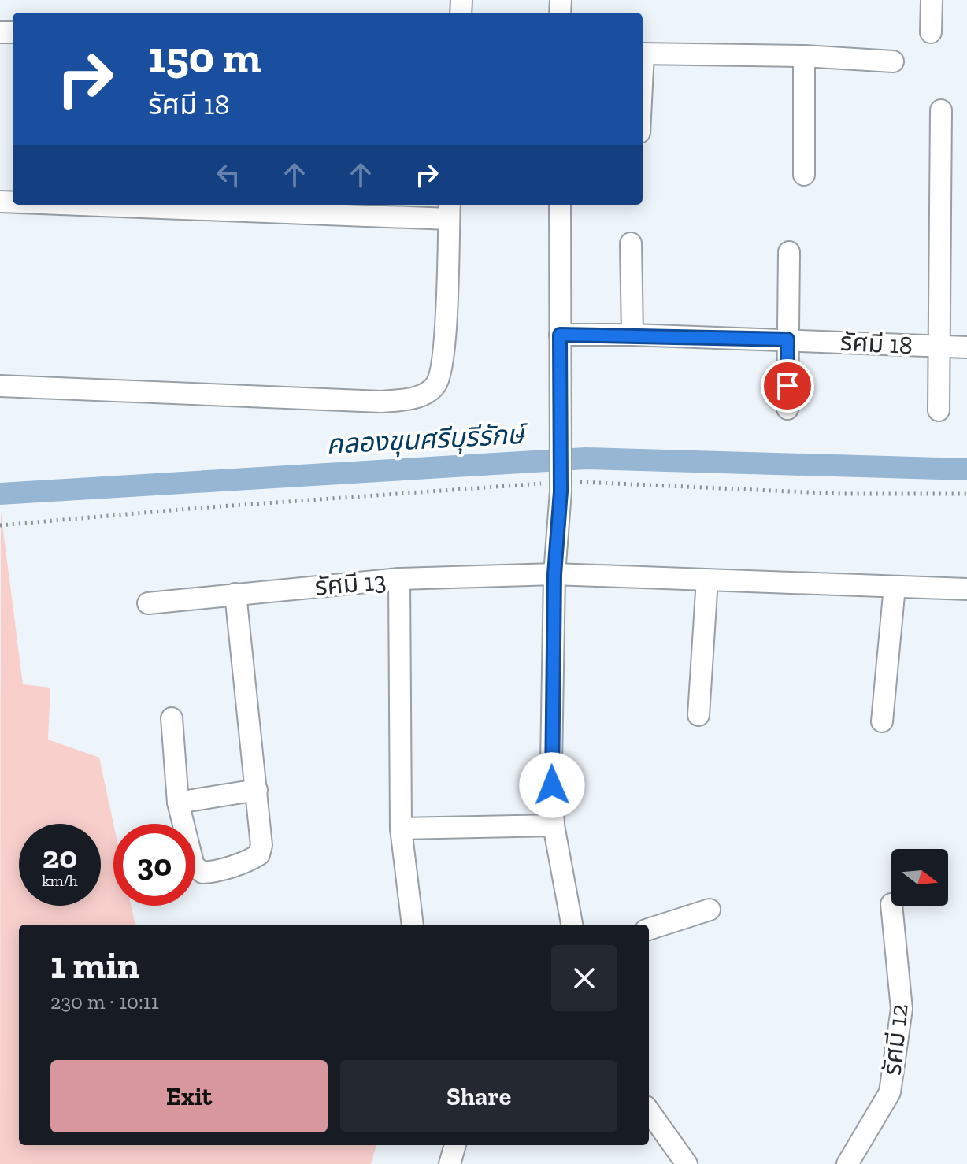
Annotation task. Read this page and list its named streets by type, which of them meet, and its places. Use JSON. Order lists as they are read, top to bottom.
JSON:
{
  "streets": {
    "street": ["รัศมี 18", "รัศมี 13", "รัศมี 12"]
  },
  "water": ["คลองขุนศรีบุรีรักษ์"],
  "north": "right",
  "page": {
    "turn": ["150 m", "รัศมี 18"],
    "speed": "20 km/h",
    "limit": "30",
    "heading": ["1 min", "230 m · 10:11"],
    "buttons": ["Exit", "Share"]
  }
}
